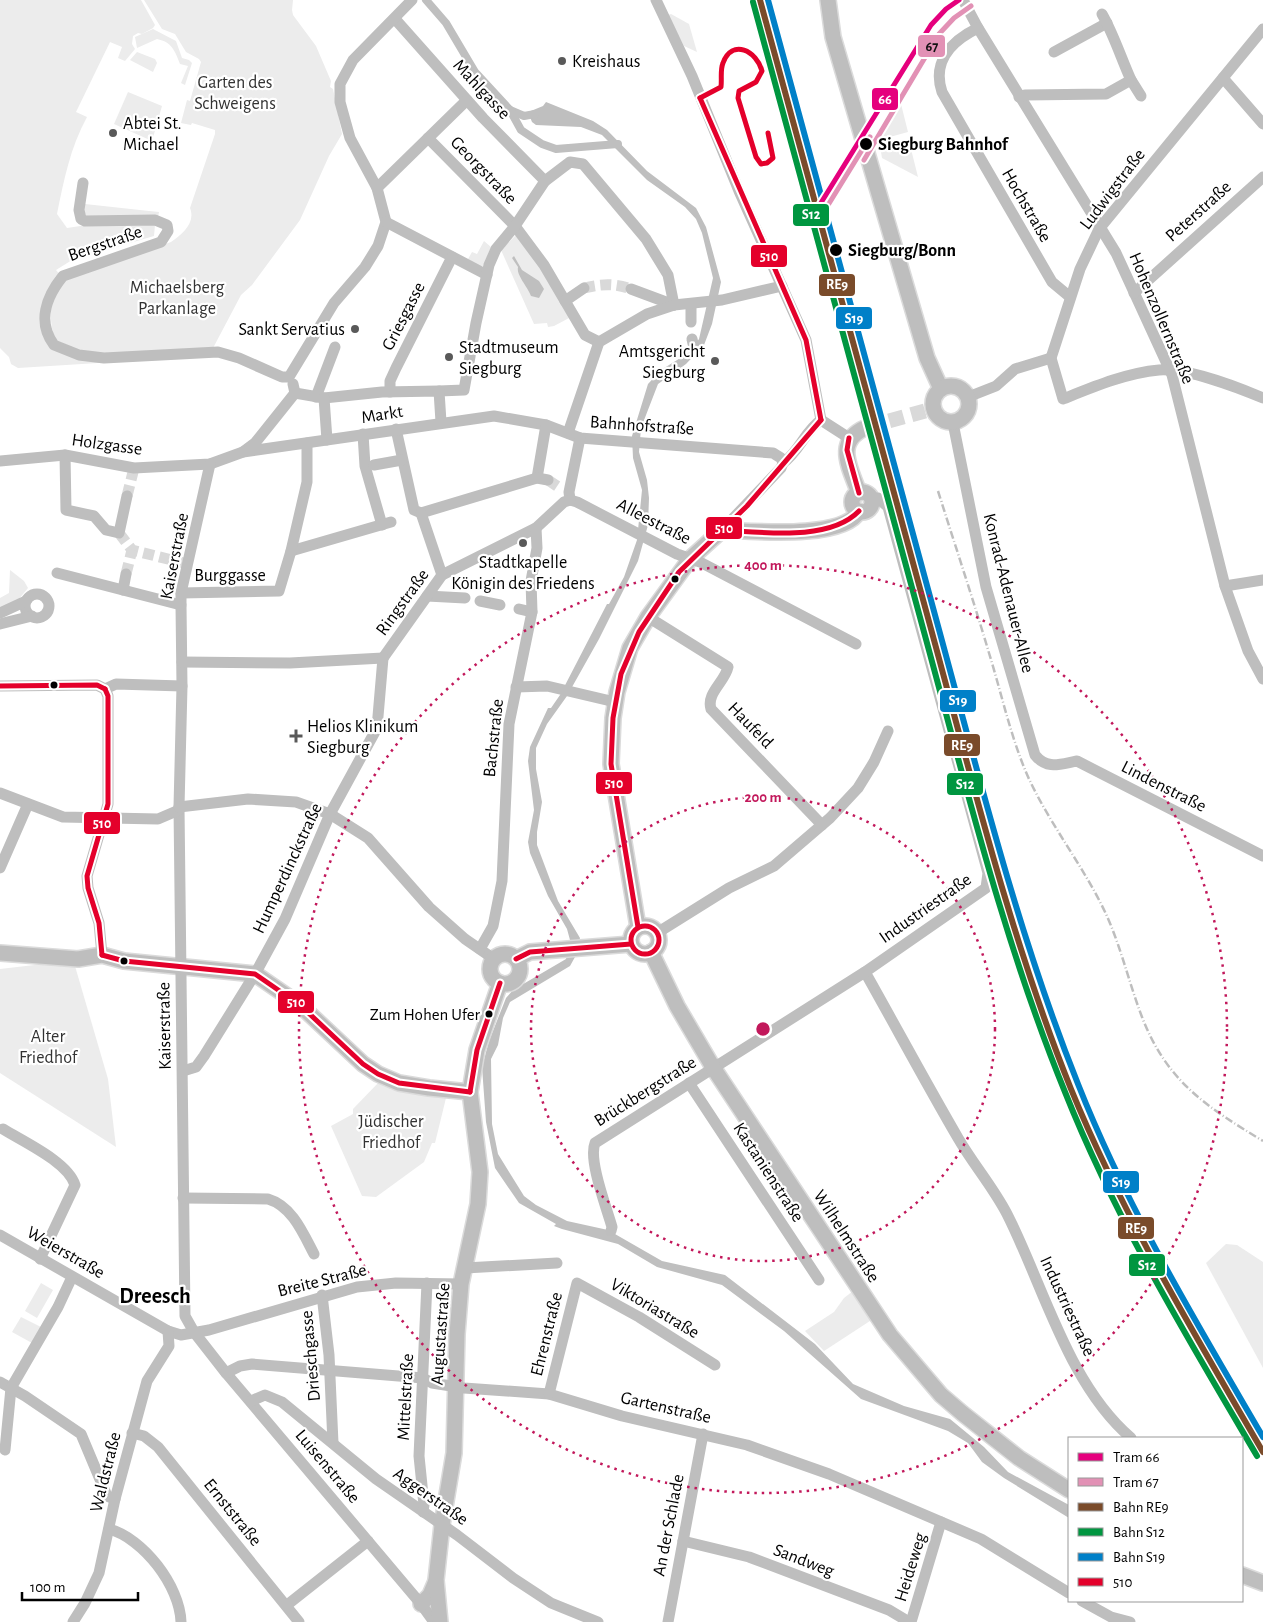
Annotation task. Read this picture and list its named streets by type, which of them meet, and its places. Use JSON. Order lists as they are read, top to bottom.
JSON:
{
  "streets": {
    "main road": ["Wilhelmstraße", "Augustastraße"],
    "street": [
      "Mahlgasse",
      "Georgstraße",
      "Ludwigstraße",
      "Hochstraße",
      "Peterstraße",
      "Bergstraße",
      "Griesgasse",
      "Hohenzollernstraße",
      "Markt",
      "Bahnhofstraße",
      "Holzgasse",
      "Alleestraße",
      "Kaiserstraße",
      "Burggasse",
      "Konrad-Adenauer-Allee",
      "Ringstraße",
      "Haufeld",
      "Bachstraße",
      "Lindenstraße",
      "Humperdinckstraße",
      "Industriestraße",
      "Brückbergstraße",
      "Kastanienstraße",
      "Weierstraße",
      "Breite Straße",
      "Viktoriastraße",
      "Ehrenstraße",
      "Drieschgasse",
      "Mittelstraße",
      "Gartenstraße",
      "Luisenstraße",
      "Waldstraße",
      "Aggerstraße",
      "Ernststraße",
      "An der Schlade",
      "Sandweg",
      "Heideweg"
    ]
  },
  "crossings": [
    ["Ludwigstraße", "Hochstraße"],
    ["Ludwigstraße", "Hohenzollernstraße"],
    ["Hochstraße", "Hohenzollernstraße"],
    ["Peterstraße", "Hohenzollernstraße"],
    ["Griesgasse", "Markt"],
    ["Markt", "Bahnhofstraße"],
    ["Markt", "Holzgasse"],
    ["Markt", "Kaiserstraße"],
    ["Holzgasse", "Kaiserstraße"],
    ["Alleestraße", "Ringstraße"],
    ["Kaiserstraße", "Burggasse"],
    ["Kaiserstraße", "Ringstraße"],
    ["Kaiserstraße", "Humperdinckstraße"],
    ["Kaiserstraße", "Weierstraße"],
    ["Kaiserstraße", "Breite Straße"],
    ["Kaiserstraße", "Luisenstraße"],
    ["Konrad-Adenauer-Allee", "Lindenstraße"],
    ["Ringstraße", "Bachstraße"],
    ["Ringstraße", "Humperdinckstraße"],
    ["Industriestraße", "Brückbergstraße"],
    ["Industriestraße", "Wilhelmstraße"],
    ["Brückbergstraße", "Kastanienstraße"],
    ["Brückbergstraße", "Wilhelmstraße"],
    ["Weierstraße", "Breite Straße"],
    ["Weierstraße", "Luisenstraße"],
    ["Weierstraße", "Waldstraße"],
    ["Breite Straße", "Augustastraße"],
    ["Breite Straße", "Drieschgasse"],
    ["Breite Straße", "Mittelstraße"],
    ["Breite Straße", "Luisenstraße"],
    ["Viktoriastraße", "Ehrenstraße"],
    ["Augustastraße", "Gartenstraße"],
    ["Augustastraße", "Luisenstraße"],
    ["Augustastraße", "Aggerstraße"],
    ["Ehrenstraße", "Gartenstraße"],
    ["Drieschgasse", "Gartenstraße"],
    ["Drieschgasse", "Aggerstraße"],
    ["Mittelstraße", "Gartenstraße"],
    ["Mittelstraße", "Aggerstraße"],
    ["Gartenstraße", "Luisenstraße"],
    ["Gartenstraße", "An der Schlade"],
    ["Gartenstraße", "Heideweg"],
    ["Luisenstraße", "Aggerstraße"],
    ["Waldstraße", "Ernststraße"],
    ["An der Schlade", "Sandweg"],
    ["Sandweg", "Heideweg"]
  ],
  "districts": ["Dreesch"],
  "parks": [
    "Garten des Schweigens",
    "Michaelsberg Parkanlage",
    "Alter Friedhof",
    "Jüdischer Friedhof"
  ],
  "places": {
    "other": [
      "Kreishaus",
      "Abtei St. Michael",
      "Siegburg Bahnhof",
      "Siegburg/Bonn",
      "Sankt Servatius",
      "Stadtmuseum Siegburg",
      "Amtsgericht Siegburg",
      "Stadtkapelle Königin des Friedens",
      "Zum Hohen Ufer"
    ],
    "health": ["Helios Klinikum Siegburg"]
  },
  "lines": [
    "tram line 66",
    "rail line RE9",
    "rail line S19",
    "rail line S12",
    "tram line 67",
    "transit line 510"
  ],
  "legend": [
    "Tram 66",
    "Tram 67",
    "Bahn RE9",
    "Bahn S12",
    "Bahn S19",
    "510"
  ],
  "scale_bar": "100 m",
  "rings": ["400 m", "200 m"]
}
